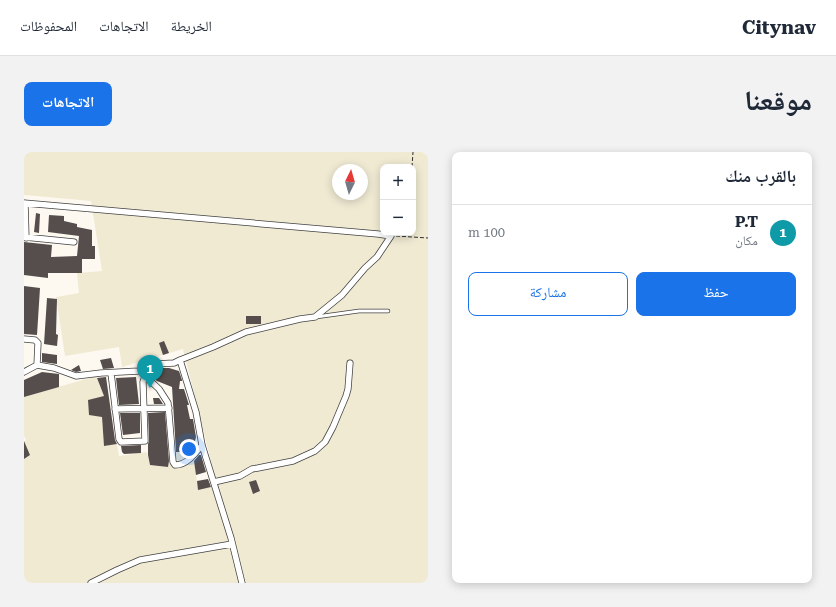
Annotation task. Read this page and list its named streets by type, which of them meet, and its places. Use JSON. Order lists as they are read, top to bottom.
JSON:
{
  "north": "top",
  "page": {
    "header": "Citynav",
    "nav": ["الخريطة", "الاتجاهات", "المحفوظات"],
    "title": "موقعنا",
    "buttons": [
      "الاتجاهات",
      ["حفظ", "مشاركة"]
    ],
    "heading": "بالقرب منك",
    "map_buttons": ["+", "−"],
    "list": [
      {
        "mark": "1",
        "name": "P.T",
        "note": "مكان",
        "value": "100 m"
      }
    ],
    "pins": "1"
  }
}
